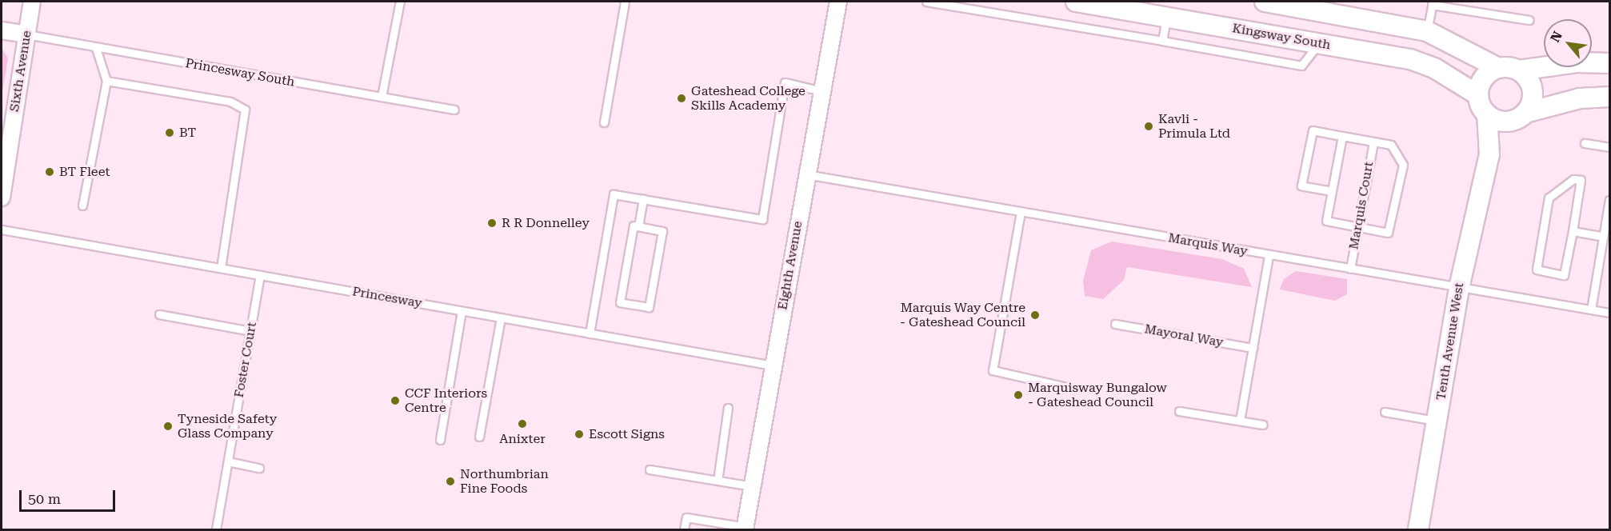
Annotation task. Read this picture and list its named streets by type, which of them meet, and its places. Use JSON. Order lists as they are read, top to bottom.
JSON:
{
  "streets": {
    "street": [
      "Kingsway South",
      "Sixth Avenue",
      "Eighth Avenue",
      "Tenth Avenue West"
    ],
    "lane": [
      "Princesway South",
      "Marquis Court",
      "Marquis Way",
      "Princesway",
      "Mayoral Way",
      "Foster Court"
    ]
  },
  "crossings": [
    ["Kingsway South", "Tenth Avenue West"],
    ["Sixth Avenue", "Princesway South"],
    ["Marquis Court", "Marquis Way"],
    ["Marquis Way", "Eighth Avenue"],
    ["Marquis Way", "Tenth Avenue West"],
    ["Eighth Avenue", "Princesway"],
    ["Princesway", "Foster Court"]
  ],
  "places": [
    "Gateshead College Skills Academy",
    "Kavli - Primula Ltd",
    "BT",
    "BT Fleet",
    "R R Donnelley",
    "Marquis Way Centre - Gateshead Council",
    "Marquisway Bungalow - Gateshead Council",
    "CCF Interiors Centre",
    "Anixter",
    "Tyneside Safety Glass Company",
    "Escott Signs",
    "Northumbrian Fine Foods"
  ],
  "scale_bar": "50 m",
  "north": "top left"
}
